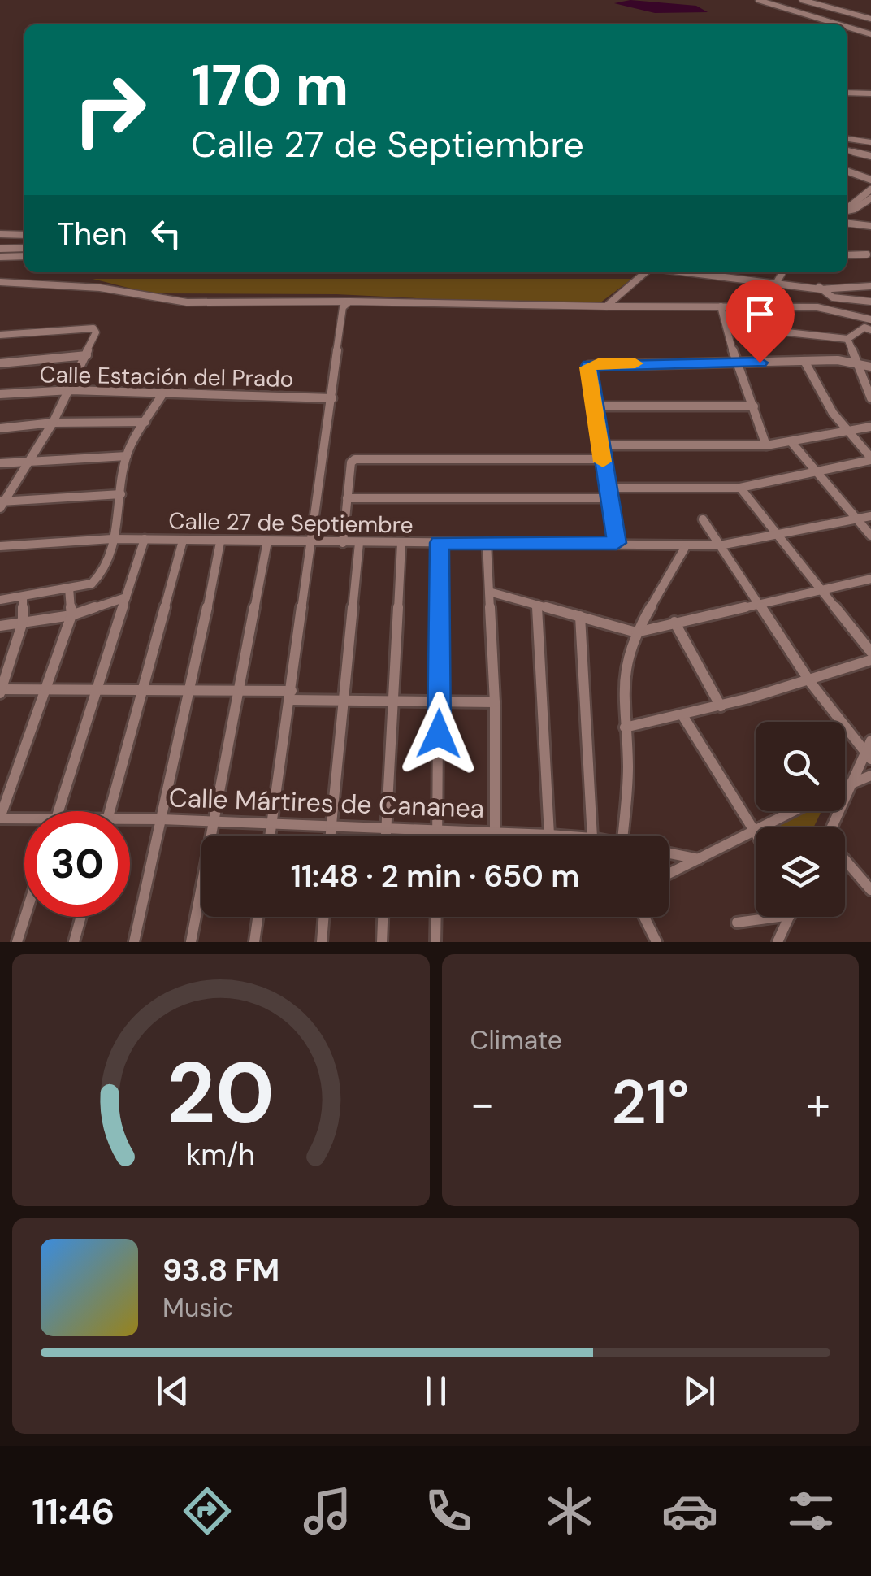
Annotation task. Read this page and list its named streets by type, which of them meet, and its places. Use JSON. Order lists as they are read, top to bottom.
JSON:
{
  "streets": {
    "street": ["Calle Estación del Prado", "Calle 27 de Septiembre", "Calle Mártires de Cananea"]
  },
  "page": {
    "turn": ["170 m", "Calle 27 de Septiembre"],
    "then": "Then",
    "limit": "30",
    "trip": "11:48 · 2 min · 650 m",
    "tile": "Climate",
    "heat": ["−", "21°", "+"],
    "song": ["93.8 FM", "Music"],
    "tabs": "11:46",
    "gauge": ["20", "km/h"]
  }
}
